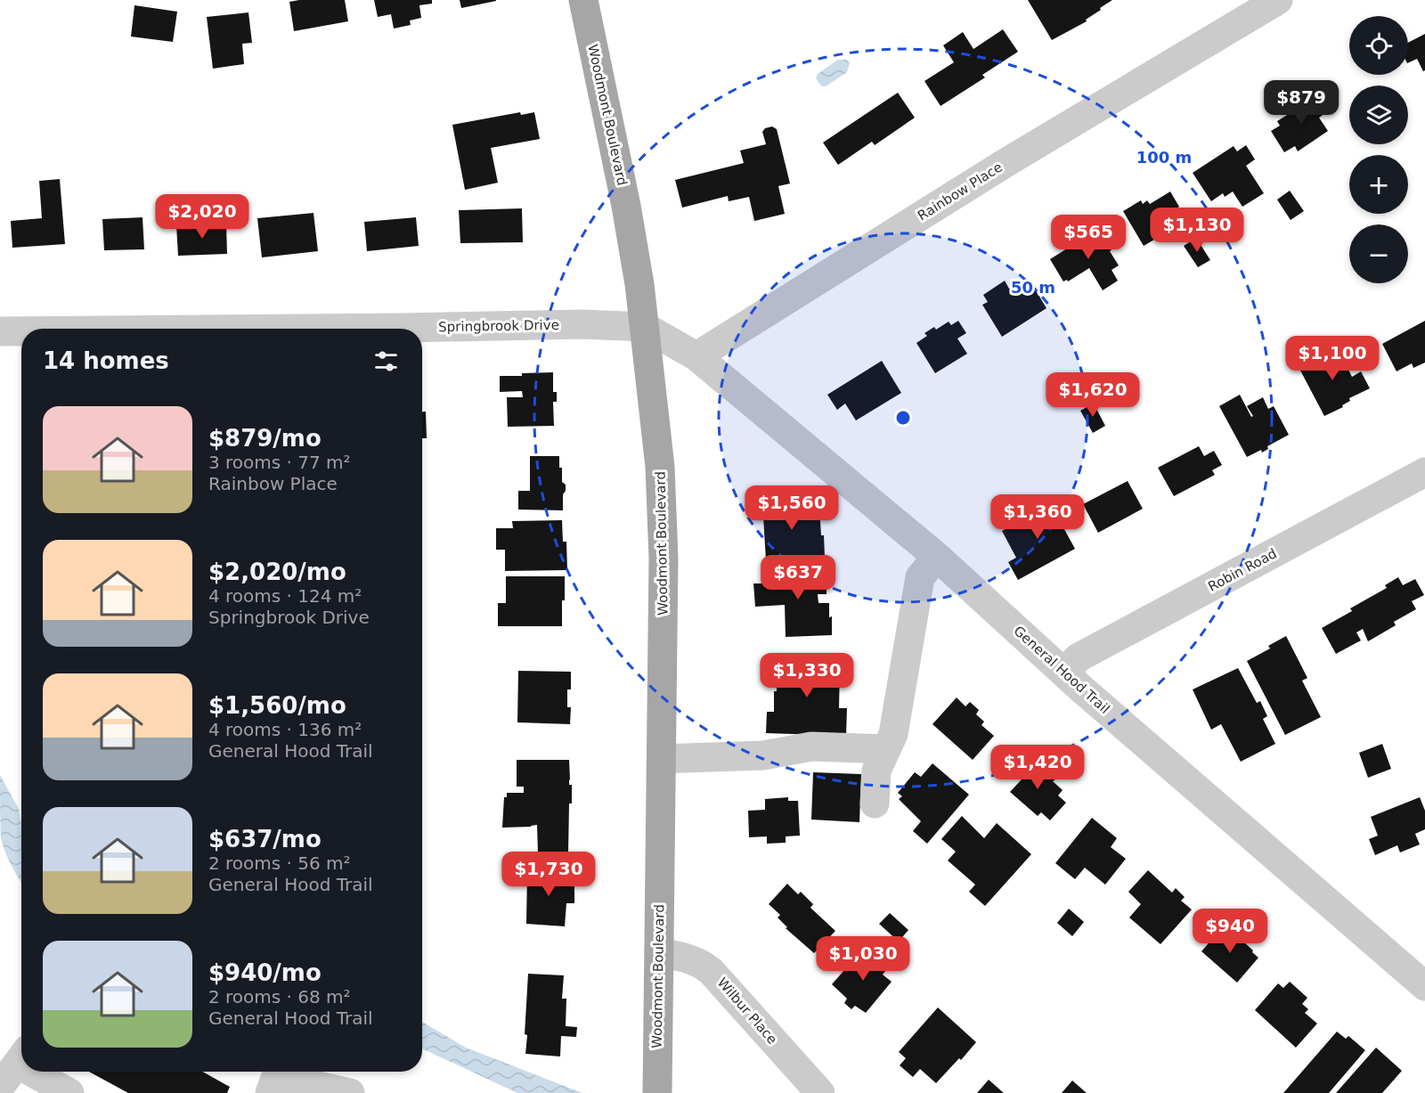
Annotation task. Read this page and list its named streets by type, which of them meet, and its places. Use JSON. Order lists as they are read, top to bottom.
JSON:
{
  "streets": {
    "main road": ["Woodmont Boulevard"],
    "street": [
      "Rainbow Place",
      "Springbrook Drive",
      "Robin Road",
      "General Hood Trail",
      "Wilbur Place"
    ]
  },
  "crossings": [
    ["Woodmont Boulevard", "Springbrook Drive"],
    ["Woodmont Boulevard", "Wilbur Place"],
    ["Rainbow Place", "General Hood Trail"],
    ["Robin Road", "General Hood Trail"]
  ],
  "page": {
    "map_buttons": ["+", "−"],
    "price": [
      "$879",
      "$2,020",
      "$1,130",
      "$565",
      "$1,100",
      "$1,620",
      "$1,560",
      "$1,360",
      "$637",
      "$1,330",
      "$1,420",
      "$1,730",
      "$940",
      "$1,030"
    ],
    "heading": "14 homes",
    "list": [
      {
        "name": "$879/mo",
        "note": "3 rooms · 77 m² · Rainbow Place"
      },
      {
        "name": "$2,020/mo",
        "note": "4 rooms · 124 m² · Springbrook Drive"
      },
      {
        "name": "$1,560/mo",
        "note": "4 rooms · 136 m² · General Hood Trail"
      },
      {
        "name": "$637/mo",
        "note": "2 rooms · 56 m² · General Hood Trail"
      },
      {
        "name": "$940/mo",
        "note": "2 rooms · 68 m² · General Hood Trail"
      }
    ]
  },
  "rings": ["100 m", "50 m"]
}
